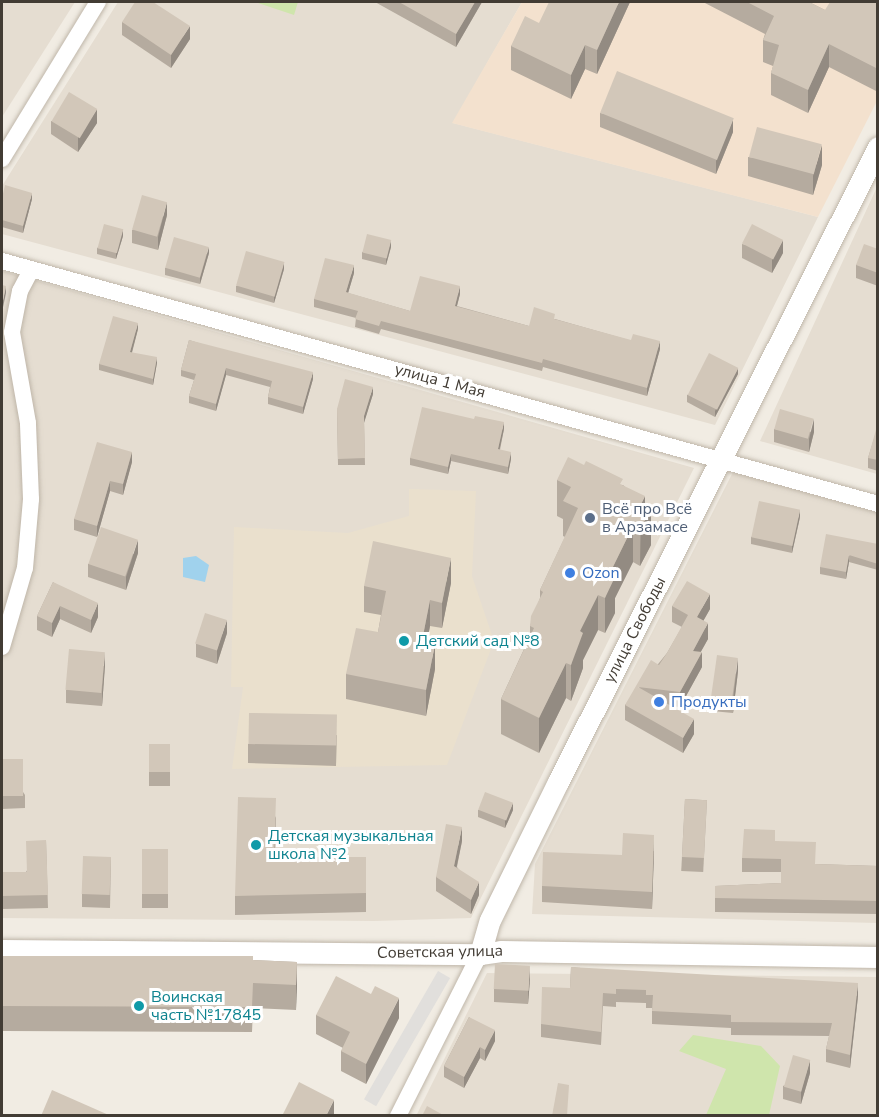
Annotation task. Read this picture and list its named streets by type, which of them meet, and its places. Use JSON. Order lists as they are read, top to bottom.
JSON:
{
  "streets": {
    "street": ["улица 1 Мая", "улица Свободы", "Советская улица"]
  },
  "crossings": [
    ["улица 1 Мая", "улица Свободы"],
    ["улица Свободы", "Советская улица"]
  ],
  "places": [
    "Всё про Всё в Арзамасе",
    "Ozon",
    "Детский сад №8",
    "Продукты",
    "Детская музыкальная школа №2",
    "Воинская часть №17845"
  ]
}
